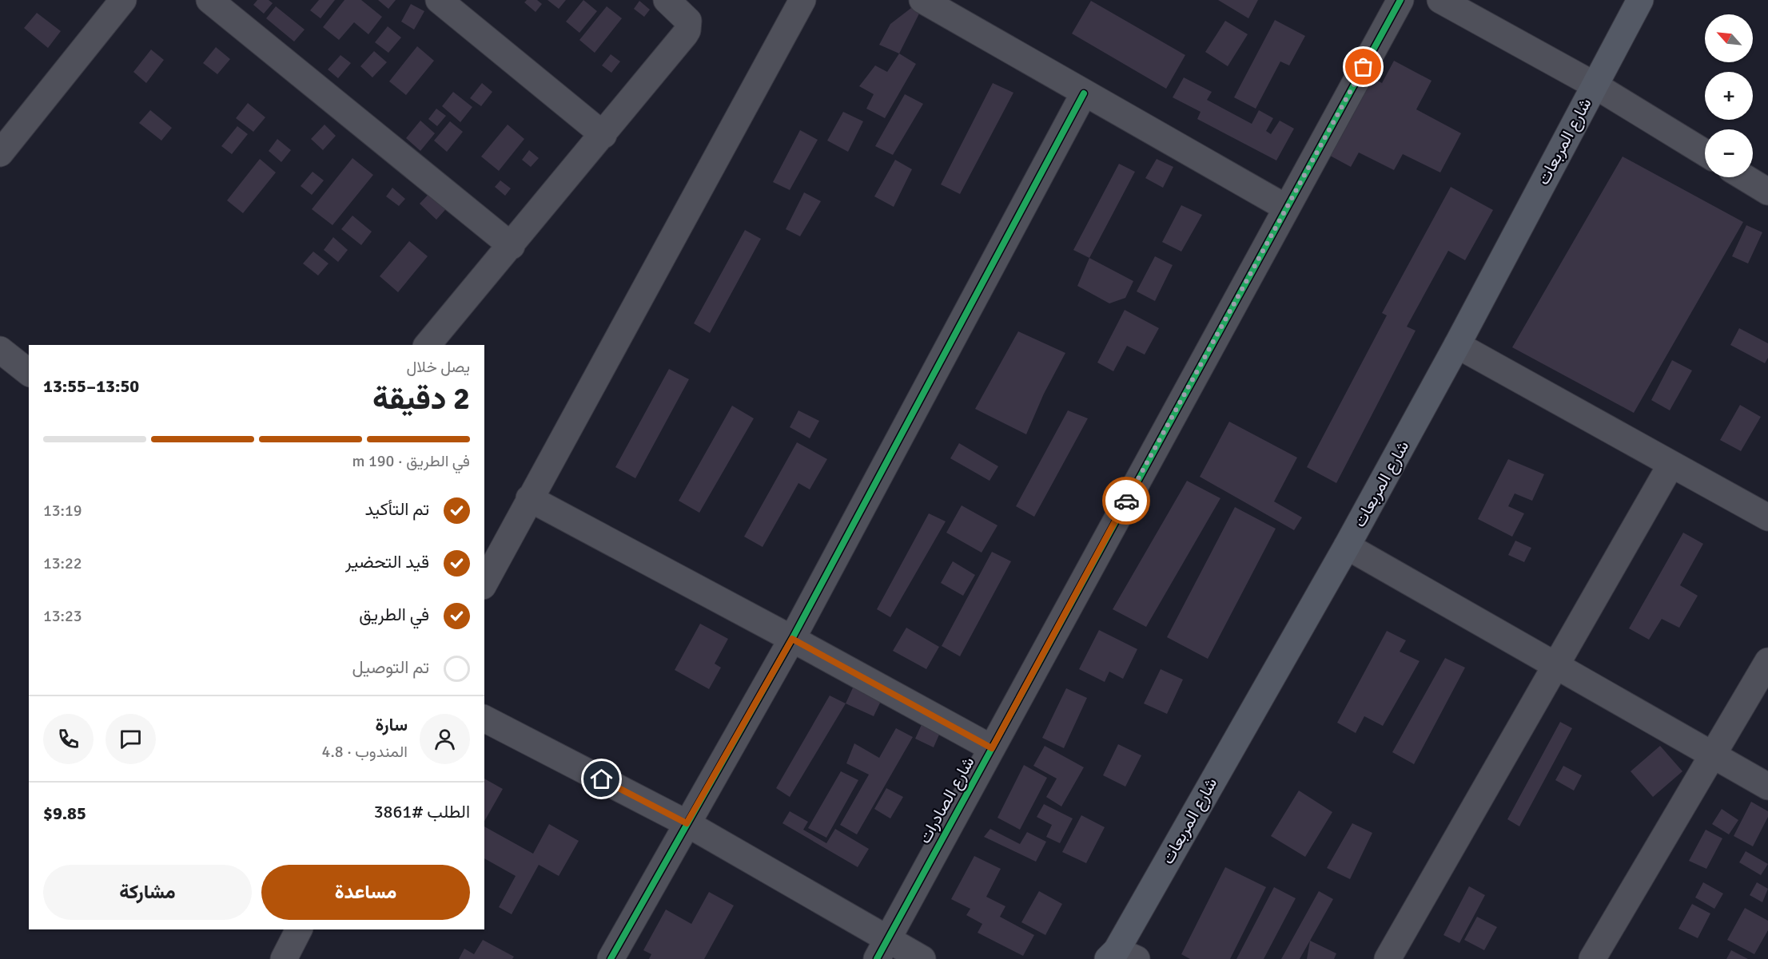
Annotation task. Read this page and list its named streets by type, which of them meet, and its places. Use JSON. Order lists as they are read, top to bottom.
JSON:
{
  "streets": {
    "main road": ["شارع المربعات"],
    "street": ["شارع الصادرات"]
  },
  "north": "top left",
  "page": {
    "map_buttons": ["+", "−"],
    "heading": ["2 دقيقة", "يصل خلال", "13:50–13:55"],
    "panel": [
      "سارة",
      "المندوب · 4.8",
      "الطلب #3861",
      "$9.85"
    ],
    "bar": "في الطريق · 190 m",
    "list": [
      ["تم التأكيد", "13:19"],
      ["قيد التحضير", "13:22"],
      ["في الطريق", "13:23"],
      "تم التوصيل"
    ],
    "buttons": ["مساعدة", "مشاركة"]
  }
}
